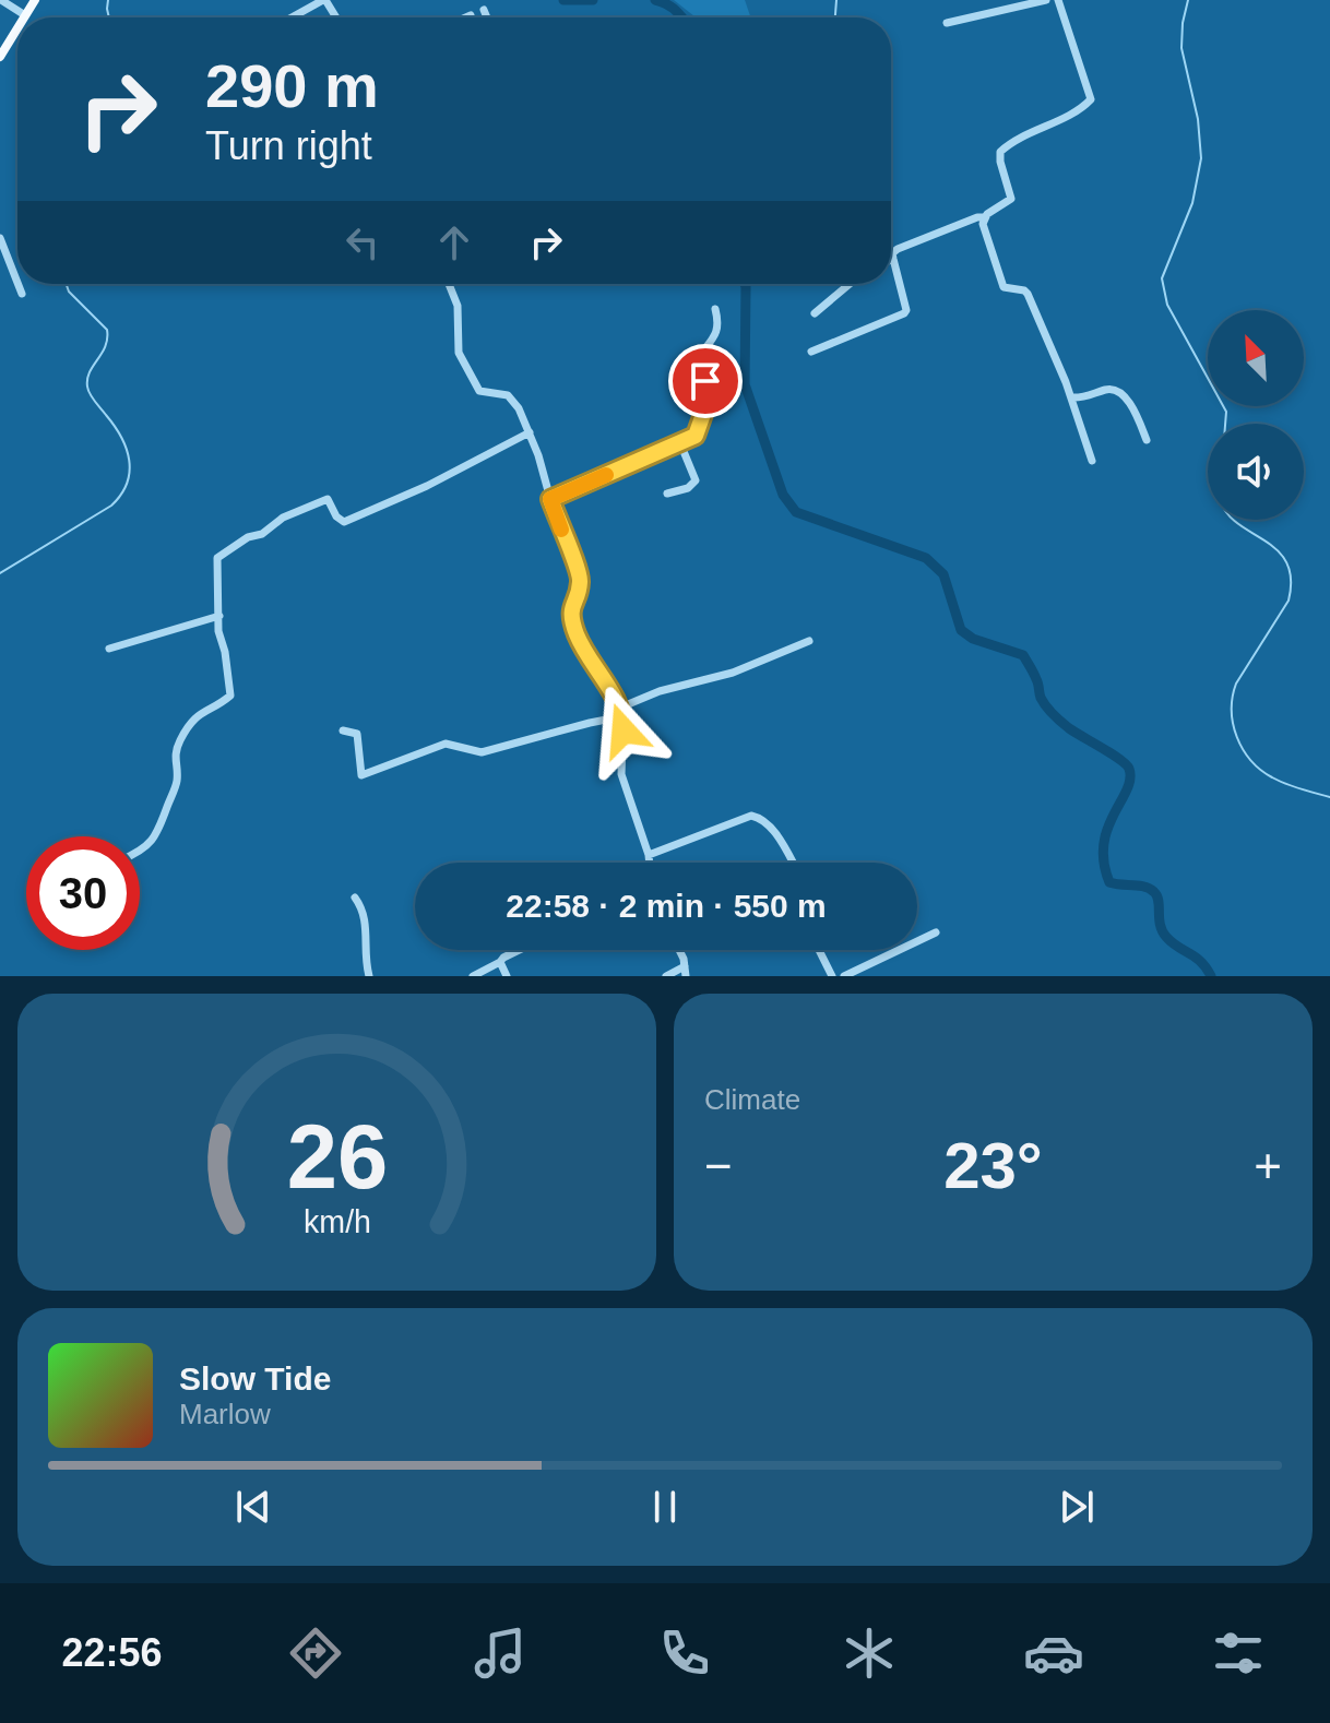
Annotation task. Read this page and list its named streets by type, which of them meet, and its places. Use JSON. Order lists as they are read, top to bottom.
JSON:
{
  "north": "top left",
  "page": {
    "turn": ["290 m", "Turn right"],
    "limit": "30",
    "trip": "22:58 · 2 min · 550 m",
    "tile": "Climate",
    "heat": ["−", "23°", "+"],
    "song": ["Slow Tide", "Marlow"],
    "tabs": "22:56",
    "gauge": ["26", "km/h"]
  }
}
